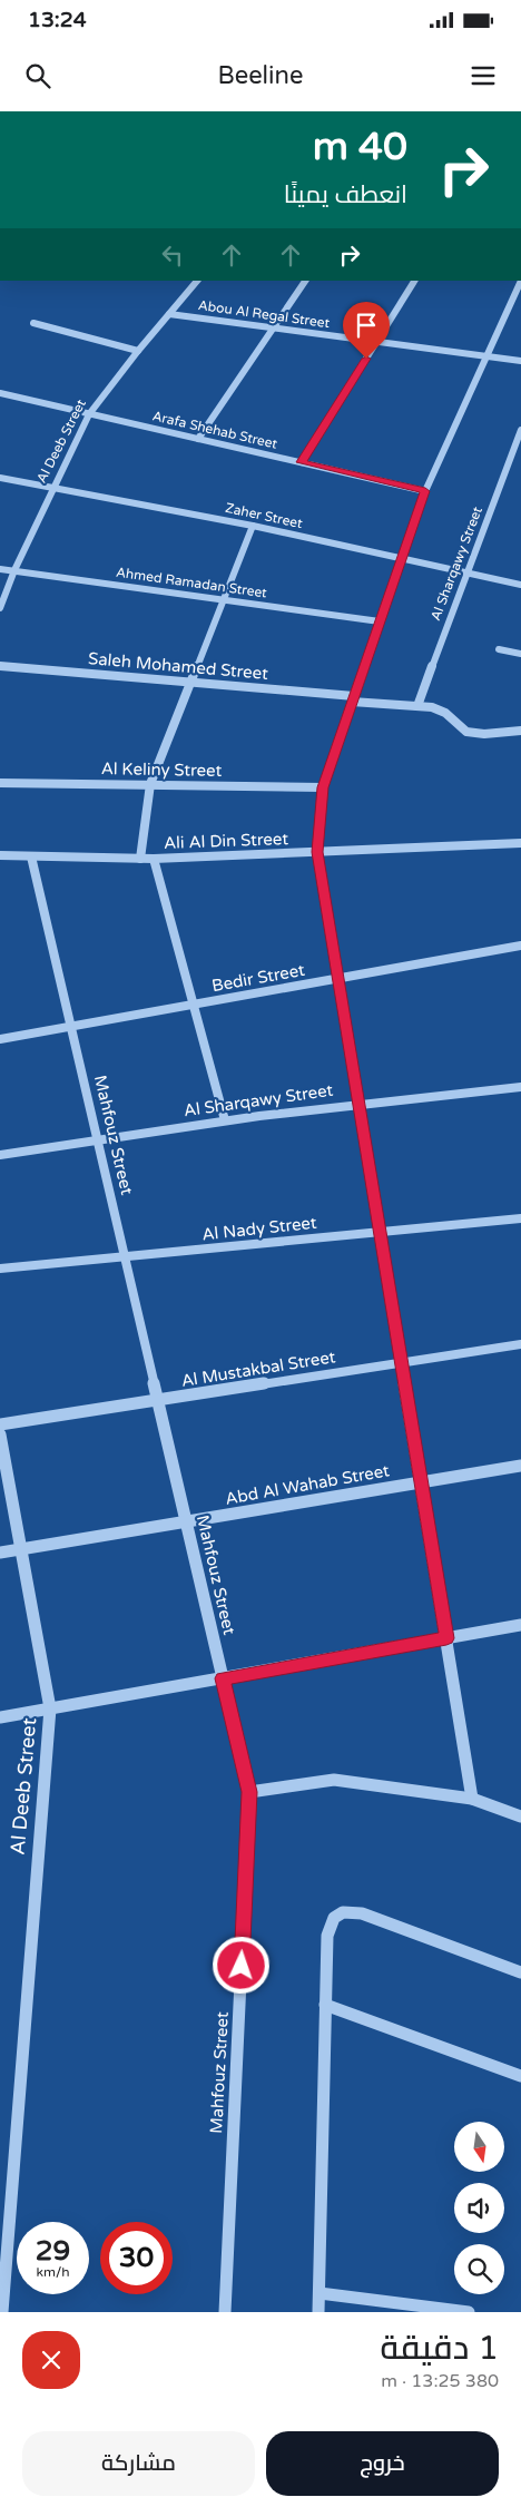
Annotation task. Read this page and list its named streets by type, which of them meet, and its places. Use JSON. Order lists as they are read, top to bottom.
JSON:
{
  "streets": {
    "street": [
      "Abou Al Regal Street",
      "Arafa Shehab Street",
      "Al Deeb Street",
      "Zaher Street",
      "Al Sharqawy Street",
      "Ahmed Ramadan Street",
      "Saleh Mohamed Street",
      "Al Keliny Street",
      "Ali Al Din Street",
      "Bedir Street",
      "Mahfouz Street",
      "Al Nady Street",
      "Al Mustakbal Street",
      "Abd Al Wahab Street"
    ]
  },
  "crossings": [
    ["Abou Al Regal Street", "Al Deeb Street"],
    ["Arafa Shehab Street", "Al Deeb Street"],
    ["Al Deeb Street", "Zaher Street"],
    ["Al Deeb Street", "Ahmed Ramadan Street"],
    ["Al Deeb Street", "Abd Al Wahab Street"],
    ["Zaher Street", "Al Sharqawy Street"],
    ["Al Sharqawy Street", "Saleh Mohamed Street"],
    ["Al Sharqawy Street", "Mahfouz Street"],
    ["Ali Al Din Street", "Mahfouz Street"],
    ["Bedir Street", "Mahfouz Street"],
    ["Mahfouz Street", "Al Nady Street"],
    ["Mahfouz Street", "Al Mustakbal Street"],
    ["Mahfouz Street", "Abd Al Wahab Street"]
  ],
  "north": "bottom",
  "page": {
    "status": "13:24",
    "header": "Beeline",
    "turn": ["40 m", "انعطف يمينًا"],
    "speed": "29 km/h",
    "limit": "30",
    "heading": ["1 دقيقة", "380 m · 13:25"],
    "buttons": ["خروج", "مشاركة"]
  }
}
